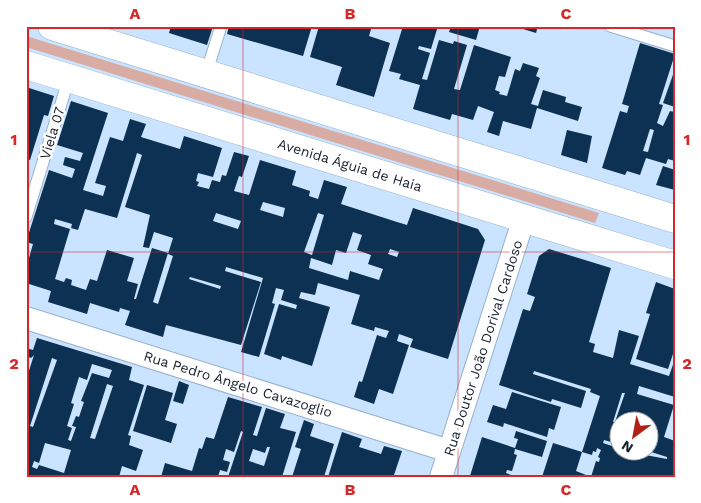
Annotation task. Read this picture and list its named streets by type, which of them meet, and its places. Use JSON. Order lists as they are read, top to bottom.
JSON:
{
  "streets": {
    "main road": ["Avenida Águia de Haia"],
    "street": ["Rua Doutor João Dorival Cardoso", "Rua Pedro Ângelo Cavazoglio"],
    "lane": ["Viela 07"]
  },
  "crossings": [
    ["Viela 07", "Avenida Águia de Haia"],
    ["Avenida Águia de Haia", "Rua Doutor João Dorival Cardoso"],
    ["Rua Doutor João Dorival Cardoso", "Rua Pedro Ângelo Cavazoglio"]
  ],
  "north": "bottom left",
  "grid": {
    "columns": ["A", "B", "C"],
    "rows": ["1", "2"]
  }
}
